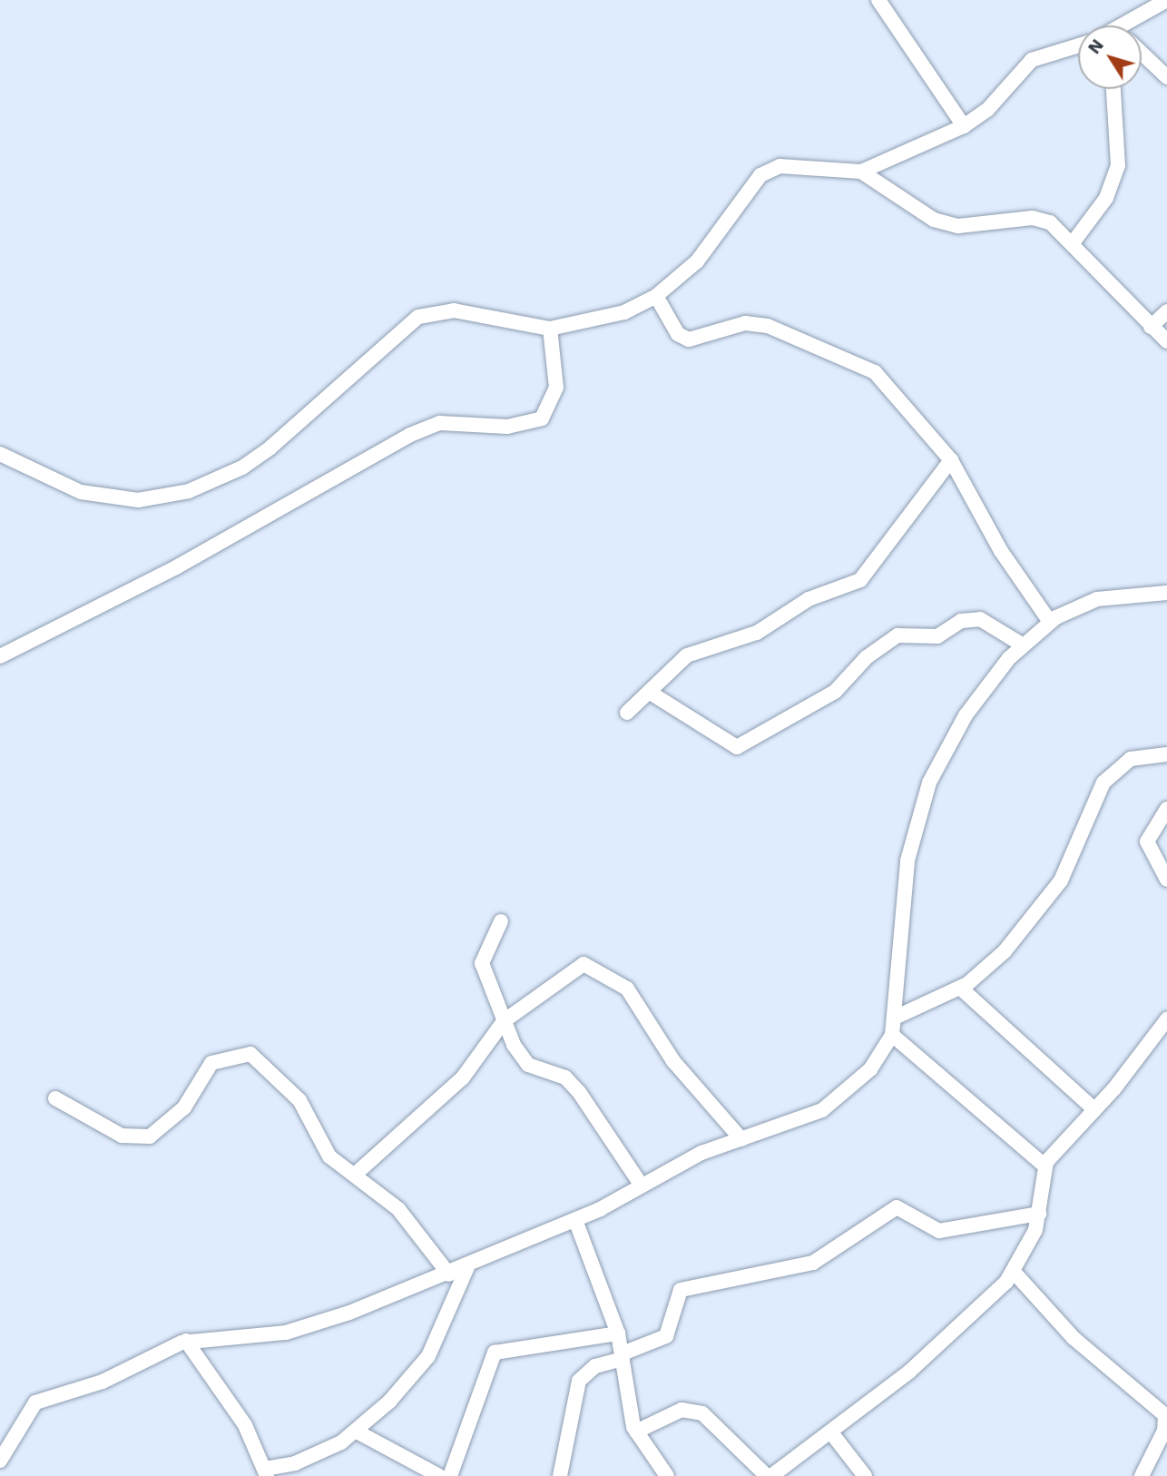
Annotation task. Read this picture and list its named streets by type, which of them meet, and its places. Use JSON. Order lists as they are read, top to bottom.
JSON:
{
  "north": "top left"
}
